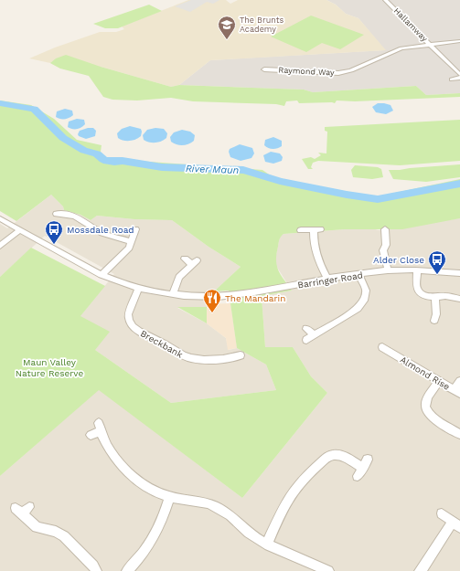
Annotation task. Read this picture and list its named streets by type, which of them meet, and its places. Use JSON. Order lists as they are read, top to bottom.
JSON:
{
  "streets": {
    "street": [
      "Hallamway",
      "Raymond Way",
      "Barringer Road",
      "Breckbank",
      "Almond Rise"
    ]
  },
  "crossings": [
    ["Hallamway", "Raymond Way"],
    ["Barringer Road", "Breckbank"]
  ],
  "water": ["River Maun"],
  "parks": ["Maun Valley Nature Reserve"],
  "places": {
    "school or university": ["The Brunts Academy"],
    "bus stop": ["Mossdale Road", "Alder Close"],
    "restaurant": ["The Mandarin"]
  }
}
